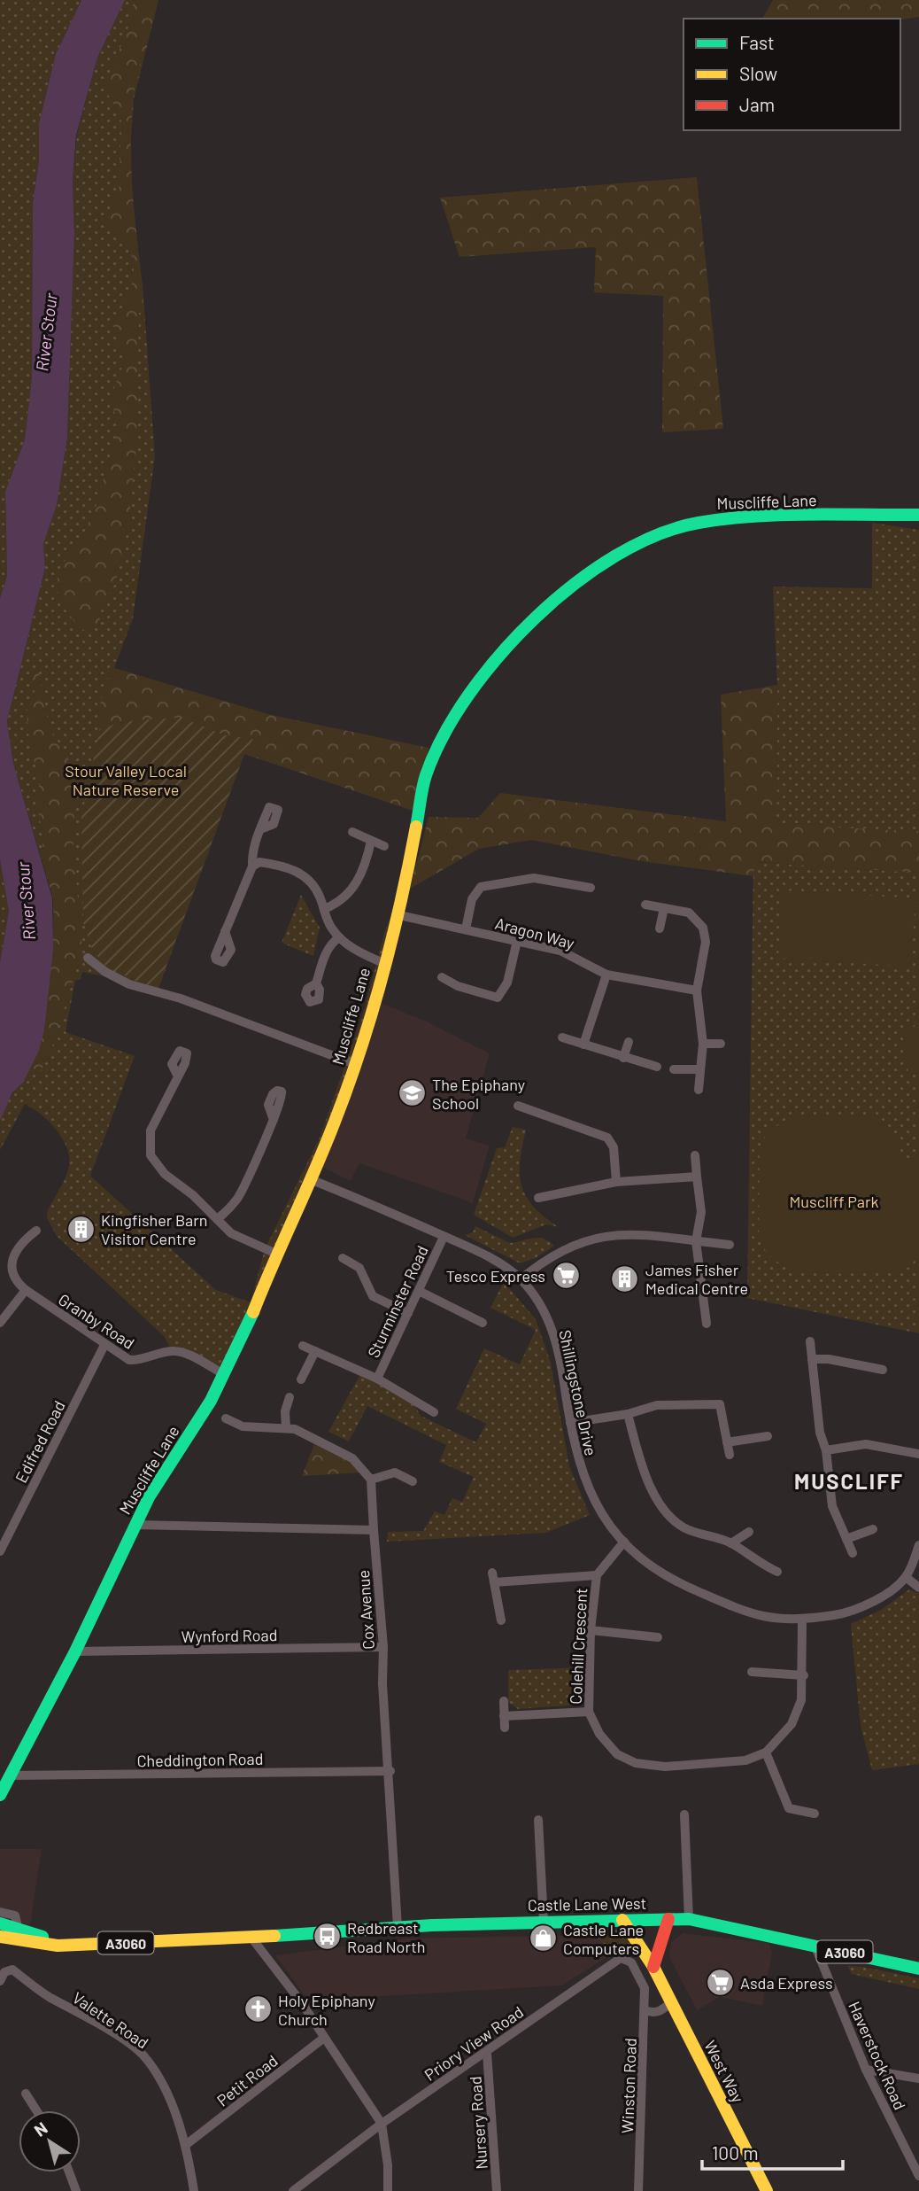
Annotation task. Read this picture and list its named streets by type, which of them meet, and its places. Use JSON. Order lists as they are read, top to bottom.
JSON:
{
  "streets": {
    "street": [
      "Muscliffe Lane",
      "Aragon Way",
      "Sturminster Road",
      "Granby Road",
      "Shillingstone Drive",
      "Edifred Road",
      "Cox Avenue",
      "Wynford Road",
      "Colehill Crescent",
      "Cheddington Road",
      "Castle Lane West",
      "A3060",
      "Valette Road",
      "Priory View Road",
      "Haverstock Road",
      "West Way",
      "Petit Road",
      "Winston Road",
      "Nursery Road"
    ]
  },
  "crossings": [
    ["Muscliffe Lane", "Aragon Way"],
    ["Muscliffe Lane", "Granby Road"],
    ["Muscliffe Lane", "Shillingstone Drive"],
    ["Muscliffe Lane", "Wynford Road"],
    ["Muscliffe Lane", "Cheddington Road"],
    ["Sturminster Road", "Shillingstone Drive"],
    ["Granby Road", "Edifred Road"],
    ["Shillingstone Drive", "Colehill Crescent"],
    ["Cox Avenue", "Wynford Road"],
    ["Cox Avenue", "Cheddington Road"],
    ["Cox Avenue", "Castle Lane West"],
    ["Castle Lane West", "Haverstock Road"],
    ["Castle Lane West", "West Way"],
    ["Valette Road", "Petit Road"],
    ["Priory View Road", "Winston Road"],
    ["Priory View Road", "Nursery Road"]
  ],
  "districts": ["MUSCLIFF"],
  "water": ["River Stour"],
  "parks": ["Stour Valley Local Nature Reserve", "Muscliff Park"],
  "places": {
    "school or university": ["The Epiphany School"],
    "building": ["Kingfisher Barn Visitor Centre", "James Fisher Medical Centre"],
    "supermarket": ["Tesco Express", "Asda Express"],
    "bus stop": ["Redbreast Road North"],
    "shop": ["Castle Lane Computers"],
    "church": ["Holy Epiphany Church"]
  },
  "legend": ["Fast", "Slow", "Jam"],
  "scale_bar": "100 m",
  "north": "top left"
}
